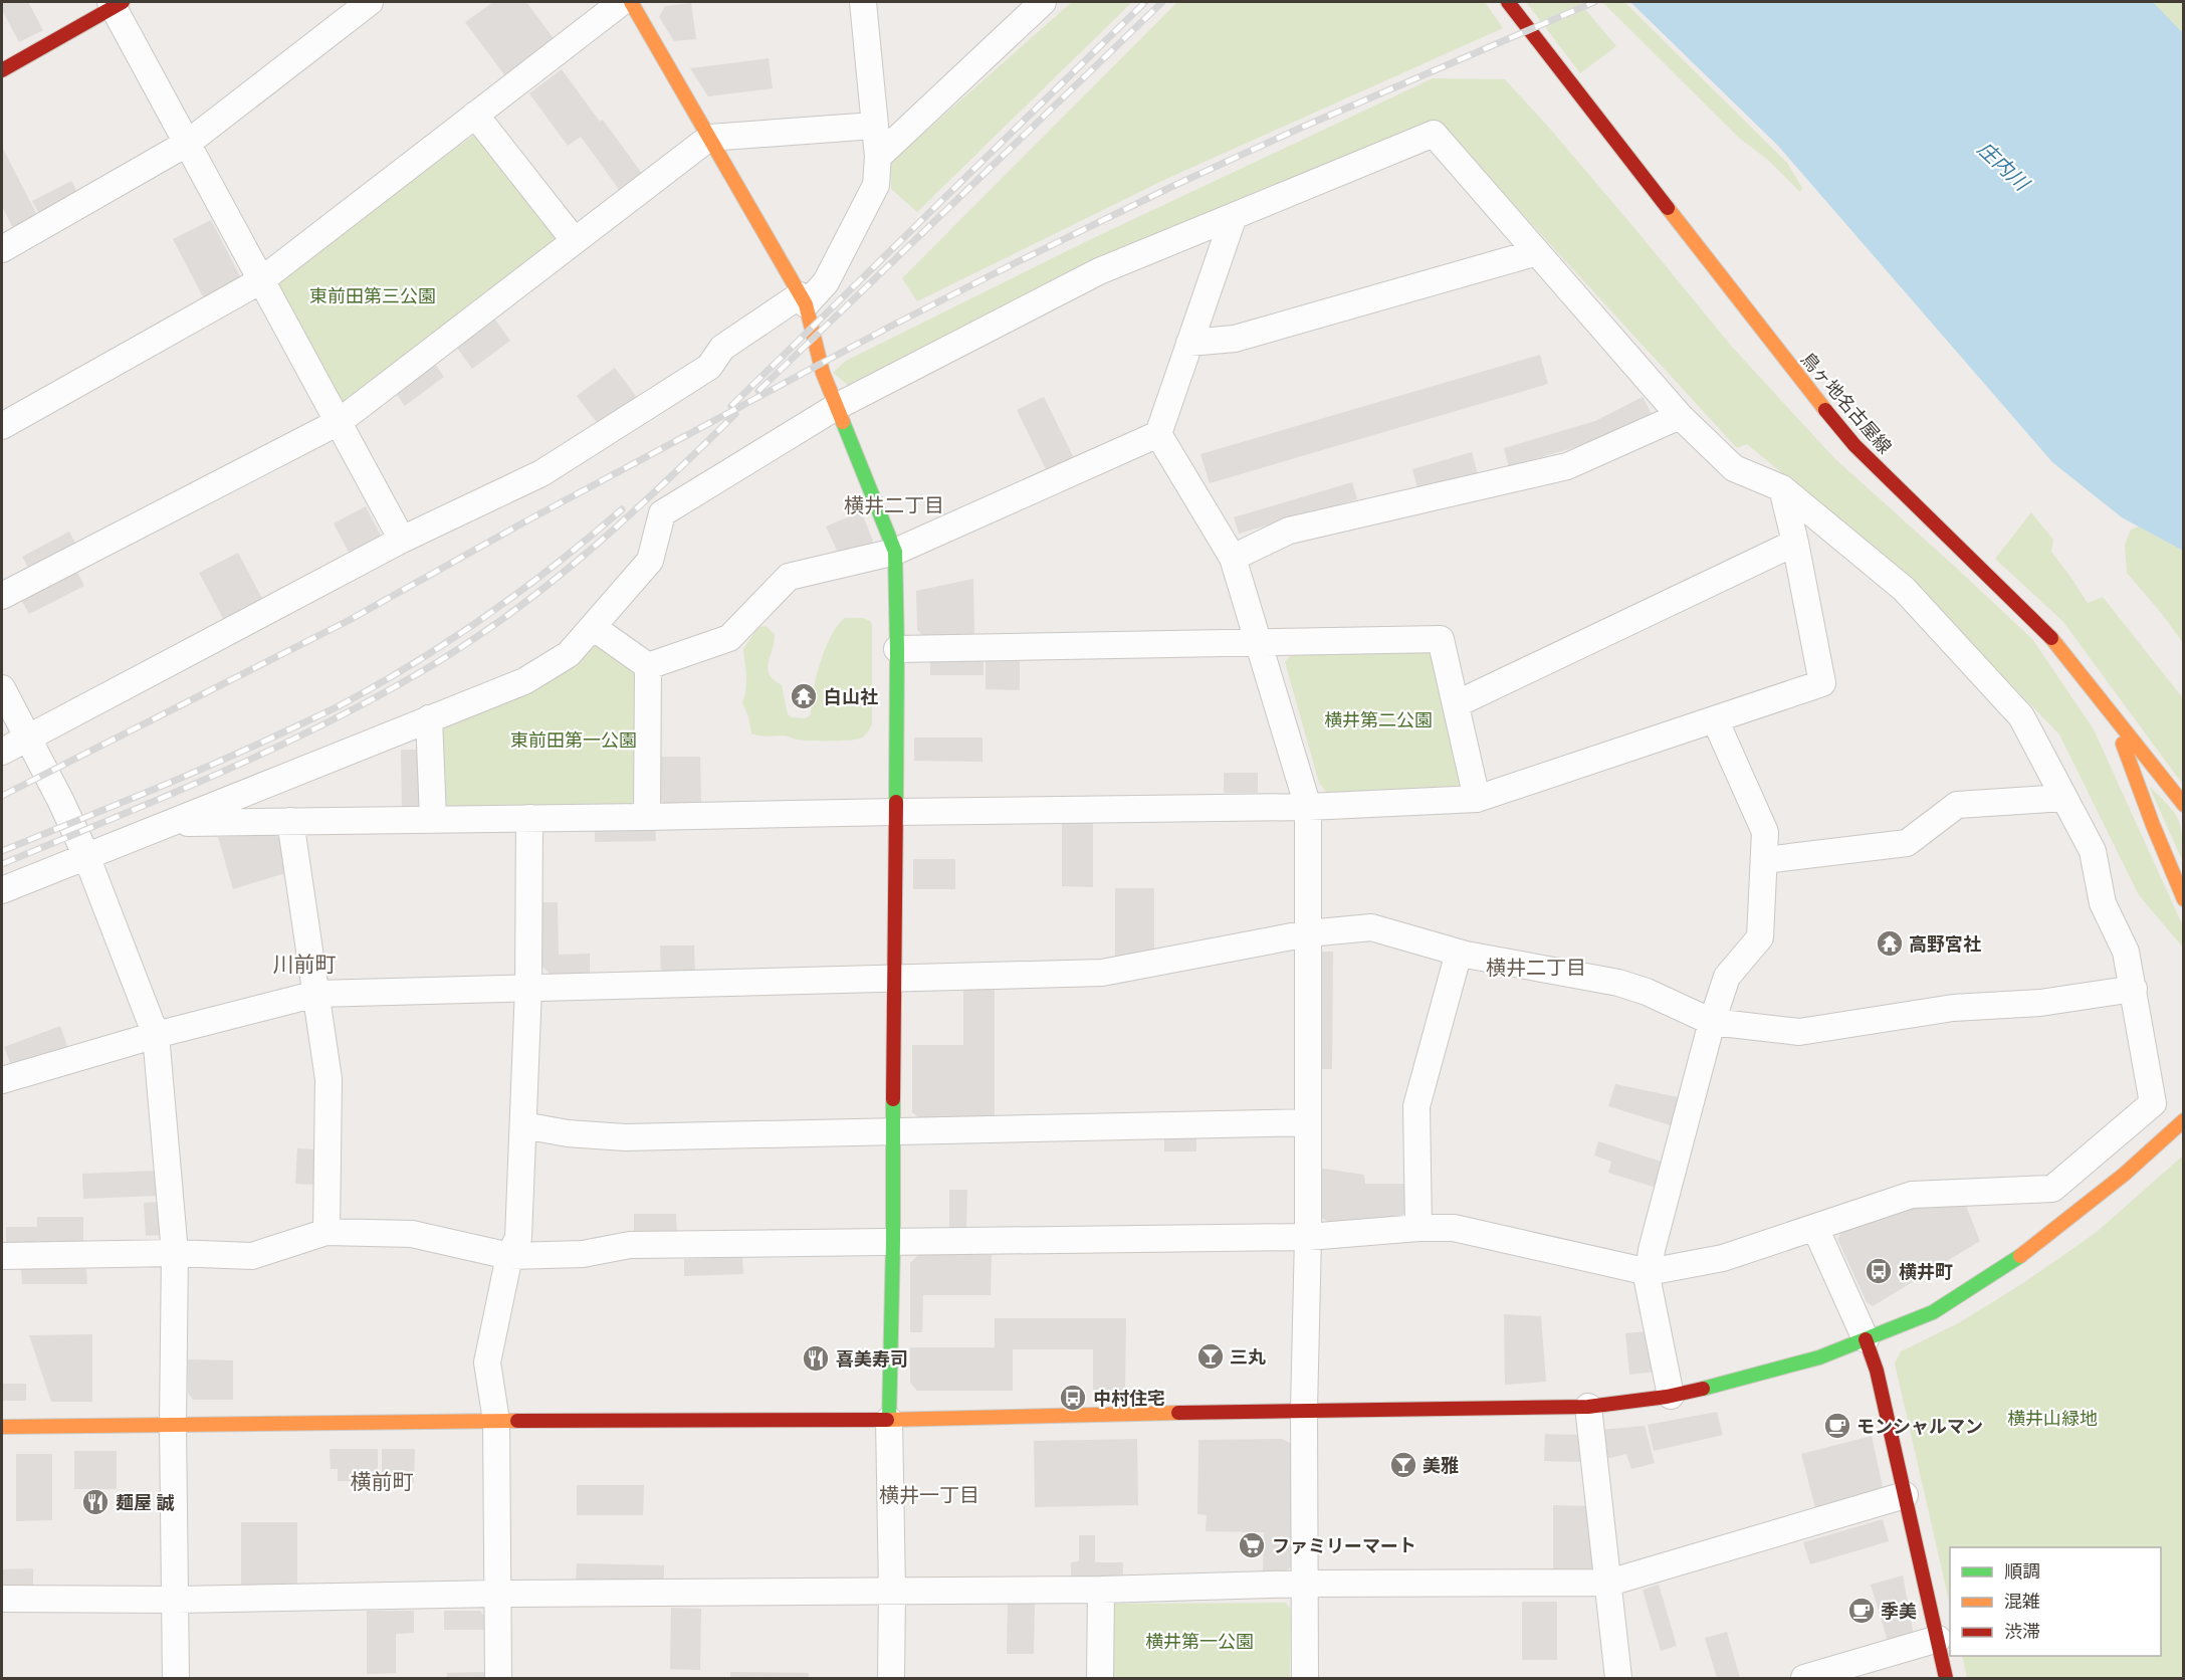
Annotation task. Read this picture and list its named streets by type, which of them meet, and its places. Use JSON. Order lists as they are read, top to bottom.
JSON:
{
  "streets": {
    "street": ["鳥ヶ地名古屋線"]
  },
  "districts": [
    "横井二丁目",
    "川前町",
    "横井二丁目",
    "横前町",
    "横井一丁目"
  ],
  "water": ["庄内川"],
  "parks": [
    "東前田第三公園",
    "横井第二公園",
    "東前田第一公園",
    "横井山緑地",
    "横井第一公園"
  ],
  "places": {
    "temple": ["白山社", "高野宮社"],
    "bus stop": ["横井町", "中村住宅"],
    "bar": ["三丸", "美雅"],
    "restaurant": ["喜美寿司", "麺屋 誠"],
    "cafe": ["モンシャルマン", "季美"],
    "supermarket": ["ファミリーマート"]
  },
  "legend": ["順調", "混雑", "渋滞"]
}
